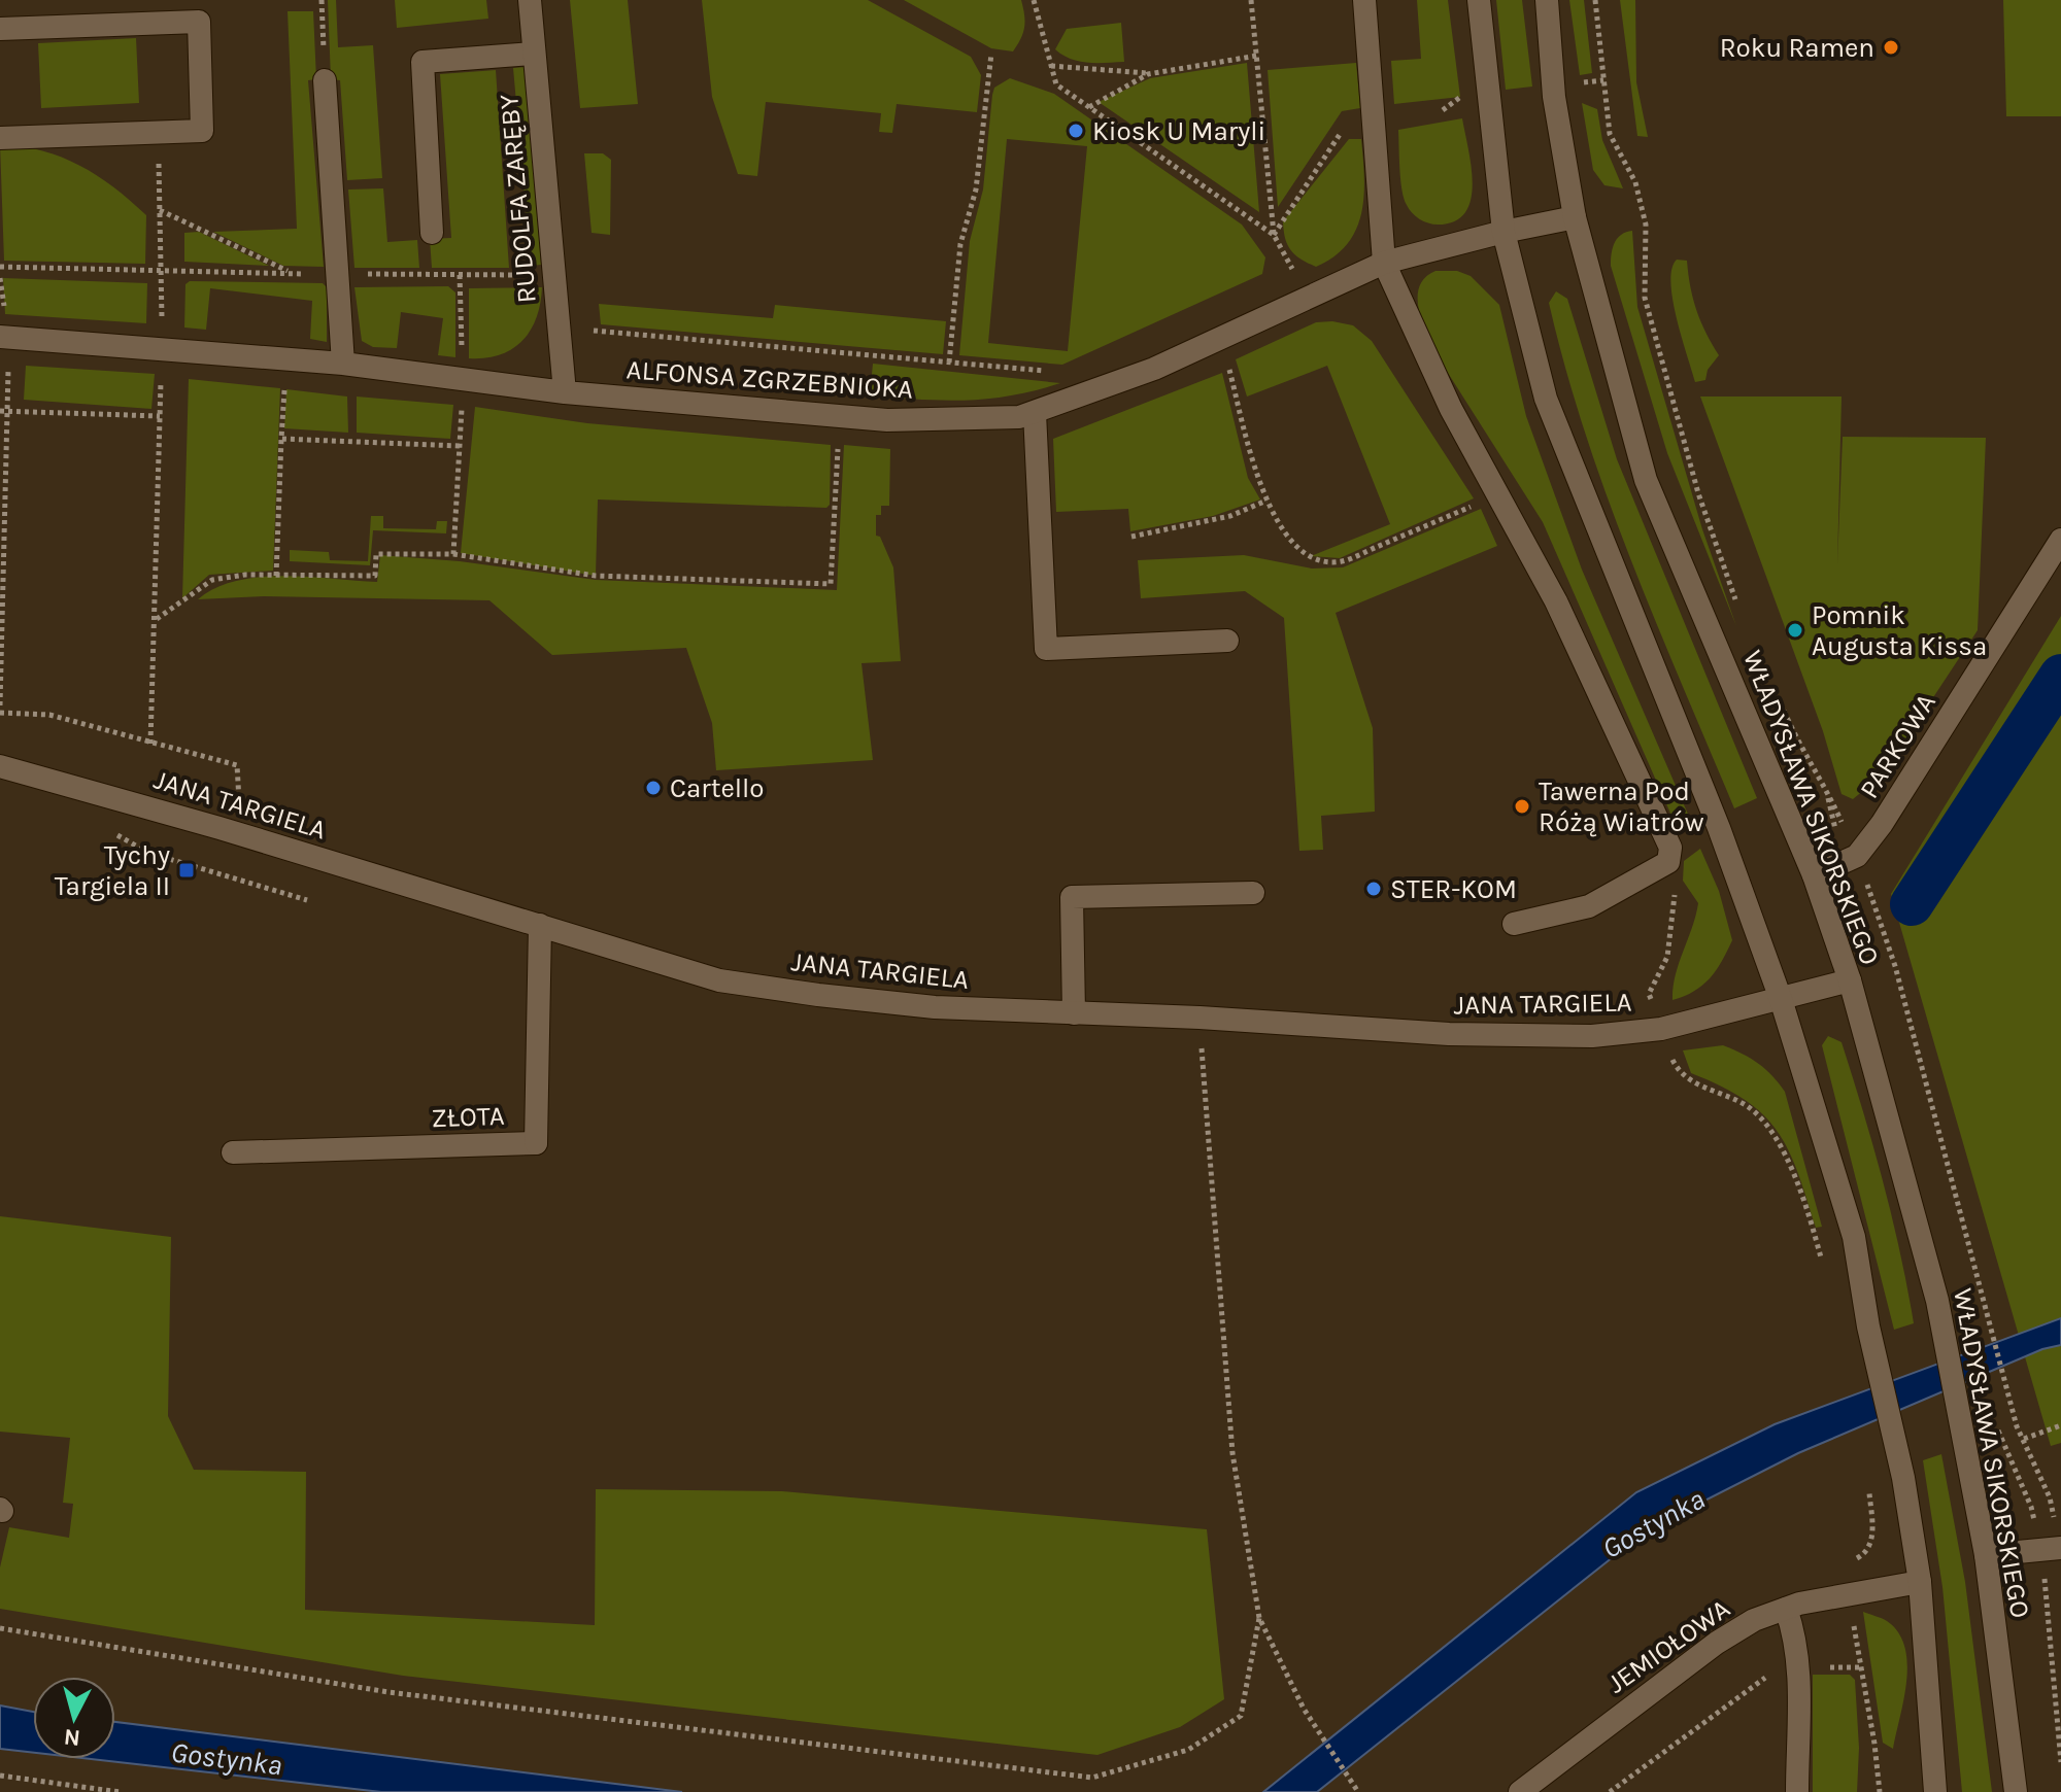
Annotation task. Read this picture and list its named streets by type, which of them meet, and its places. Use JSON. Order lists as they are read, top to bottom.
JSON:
{
  "streets": {
    "street": [
      "RUDOLFA ZARĘBY",
      "ALFONSA ZGRZEBNIOKA",
      "PARKOWA",
      "JANA TARGIELA",
      "WŁADYSŁAWA SIKORSKIEGO",
      "ZŁOTA",
      "JEMIOŁOWA"
    ]
  },
  "crossings": [
    ["RUDOLFA ZARĘBY", "ALFONSA ZGRZEBNIOKA"],
    ["ALFONSA ZGRZEBNIOKA", "WŁADYSŁAWA SIKORSKIEGO"],
    ["PARKOWA", "WŁADYSŁAWA SIKORSKIEGO"],
    ["JANA TARGIELA", "WŁADYSŁAWA SIKORSKIEGO"],
    ["JANA TARGIELA", "ZŁOTA"]
  ],
  "water": ["Gostynka"],
  "places": {
    "other": [
      "Roku Ramen",
      "Kiosk U Maryli",
      "Pomnik Augusta Kissa",
      "Cartello",
      "Tawerna Pod Różą Wiatrów",
      "STER-KOM"
    ],
    "transit": ["Tychy Targiela II"]
  },
  "north": "bottom"
}
